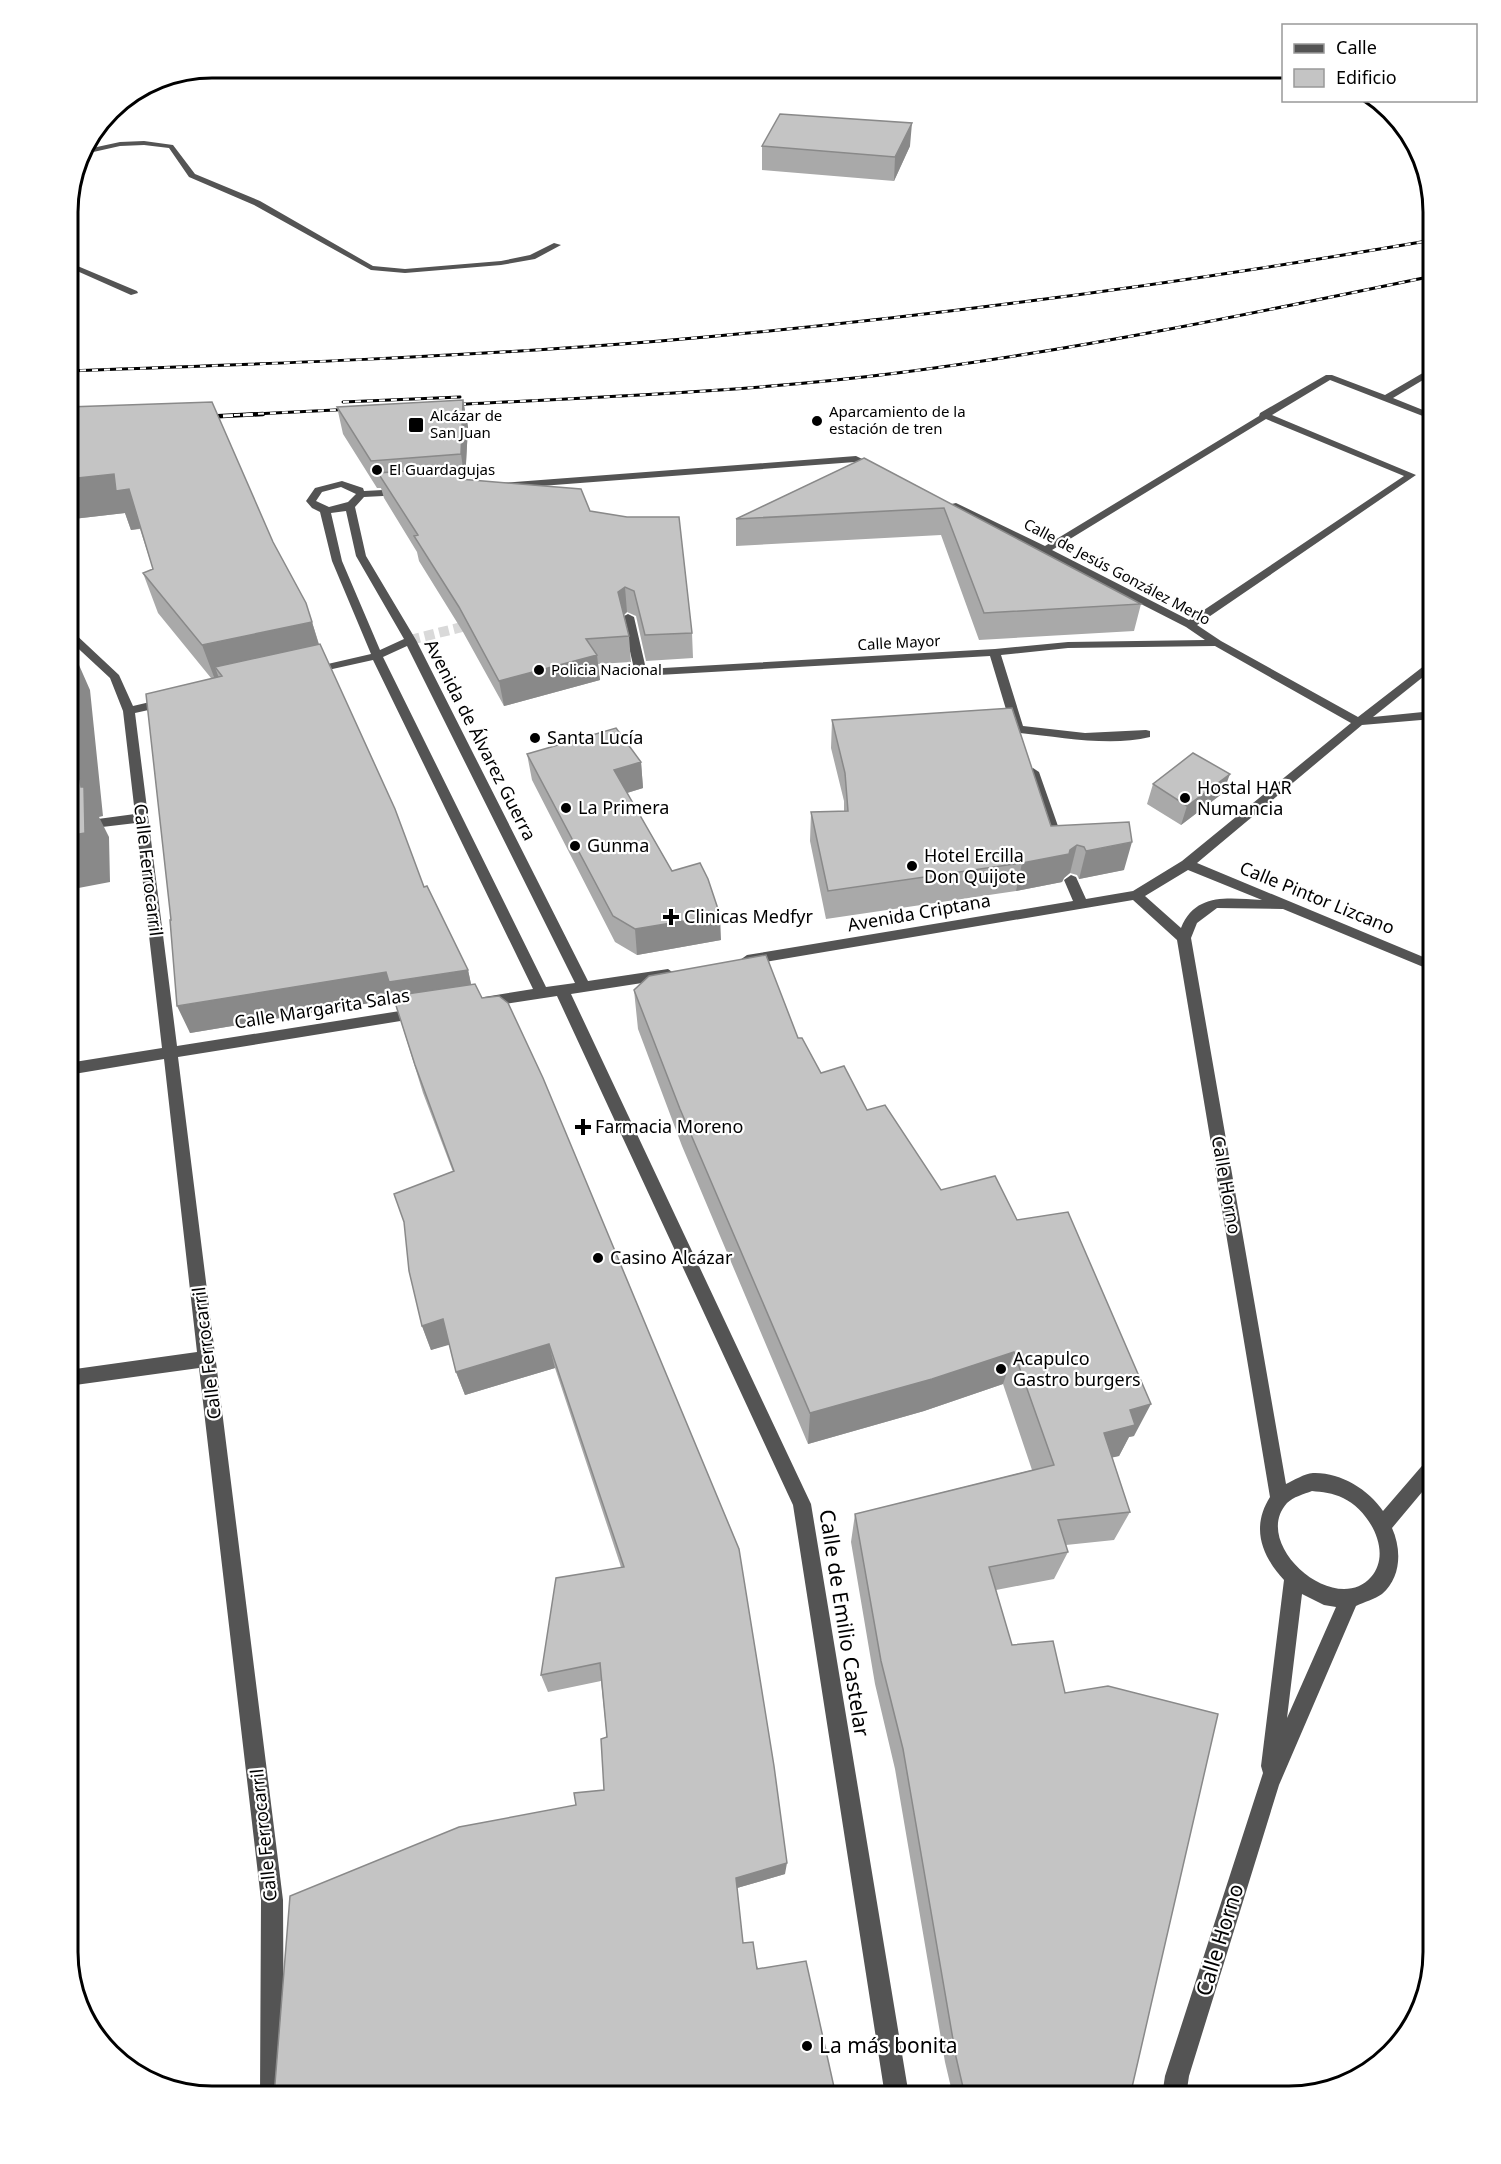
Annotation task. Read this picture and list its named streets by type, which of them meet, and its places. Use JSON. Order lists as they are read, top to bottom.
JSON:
{
  "streets": {
    "street": [
      "Calle de Jesús González Merlo",
      "Calle Mayor",
      "Avenida de Álvarez Guerra",
      "Calle Ferrocarril",
      "Calle Pintor Lizcano",
      "Avenida Criptana",
      "Calle Margarita Salas",
      "Calle Horno",
      "Calle de Emilio Castelar"
    ]
  },
  "crossings": [
    ["Calle de Jesús González Merlo", "Calle Mayor"],
    ["Calle de Jesús González Merlo", "Avenida Criptana"],
    ["Calle Ferrocarril", "Calle Margarita Salas"],
    ["Calle Pintor Lizcano", "Avenida Criptana"]
  ],
  "places": {
    "other": [
      "Aparcamiento de la estación de tren",
      "El Guardagujas",
      "Policia Nacional",
      "Santa Lucía",
      "Hostal HAR Numancia",
      "La Primera",
      "Gunma",
      "Hotel Ercilla Don Quijote",
      "Casino Alcázar",
      "Acapulco Gastro burgers",
      "La más bonita"
    ],
    "transit": ["Alcázar de San Juan"],
    "health": ["Clinicas Medfyr", "Farmacia Moreno"]
  },
  "legend": ["Calle", "Edificio"]
}
